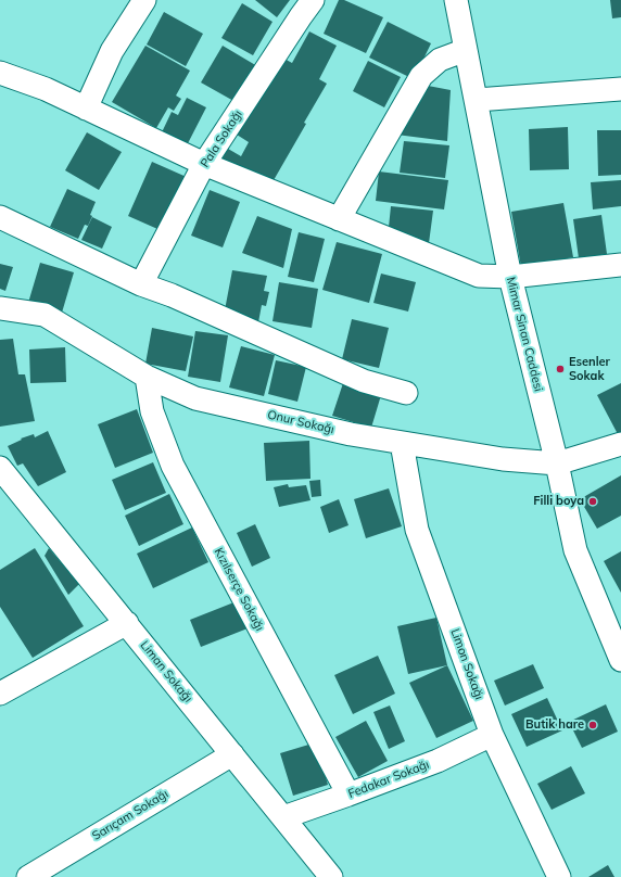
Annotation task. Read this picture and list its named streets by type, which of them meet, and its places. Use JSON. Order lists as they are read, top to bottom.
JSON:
{
  "streets": {
    "street": [
      "Pala Sokağı",
      "Mimar Sinan Caddesi",
      "Onur Sokağı",
      "Kızılserçe Sokağı",
      "Limon Sokağı",
      "Liman Sokağı",
      "Fedakar Sokağı",
      "Sarıçam Sokağı"
    ]
  },
  "crossings": [
    ["Mimar Sinan Caddesi", "Onur Sokağı"],
    ["Onur Sokağı", "Kızılserçe Sokağı"],
    ["Onur Sokağı", "Limon Sokağı"],
    ["Kızılserçe Sokağı", "Fedakar Sokağı"],
    ["Limon Sokağı", "Fedakar Sokağı"],
    ["Liman Sokağı", "Fedakar Sokağı"],
    ["Liman Sokağı", "Sarıçam Sokağı"]
  ],
  "places": ["Esenler Sokak", "Filli boya", "Butik hare"]
}
